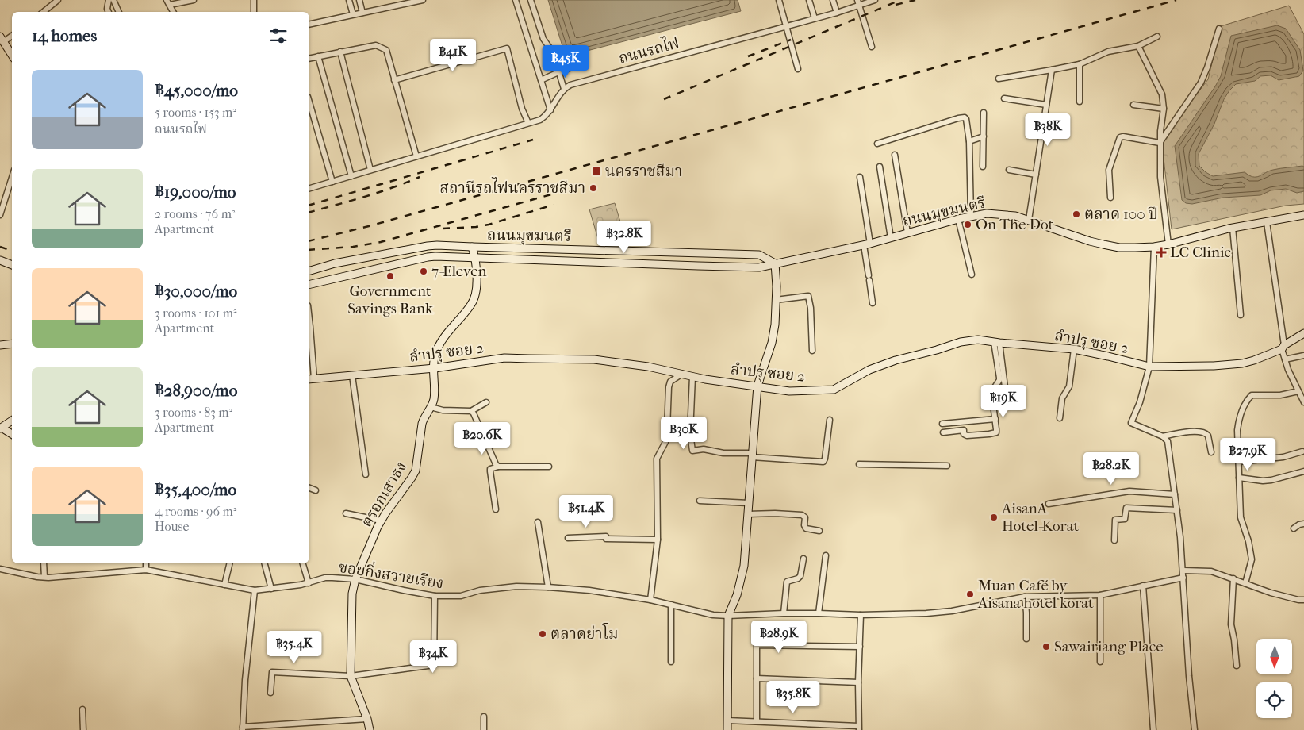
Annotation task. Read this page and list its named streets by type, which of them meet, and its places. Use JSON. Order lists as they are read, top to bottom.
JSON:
{
  "streets": {
    "street": [
      "ถนนรถไฟ",
      "ถนนมุขมนตรี",
      "ลำปรุ ซอย 2",
      "ตรอกเสาธง",
      "ซอยกิ่งสวายเรียง"
    ]
  },
  "crossings": [
    ["ถนนมุขมนตรี", "ตรอกเสาธง"],
    ["ลำปรุ ซอย 2", "ตรอกเสาธง"],
    ["ตรอกเสาธง", "ซอยกิ่งสวายเรียง"]
  ],
  "places": {
    "transit": ["นครราชสีมา"],
    "other": [
      "สถานีรถไฟนครราชสีมา",
      "ตลาด 100 ปี",
      "On The Dot",
      "7-Eleven",
      "Government Savings Bank",
      "AisanA Hotel-Korat",
      "Muan Café by Aisana hotel korat",
      "ตลาดย่าโม",
      "Sawairiang Place"
    ],
    "health": ["LC Clinic"]
  },
  "north": "bottom",
  "page": {
    "heading": "14 homes",
    "price": [
      "฿41K",
      "฿45K",
      "฿38K",
      "฿32.8K",
      "฿19K",
      "฿30K",
      "฿20.6K",
      "฿27.9K",
      "฿28.2K",
      "฿51.4K",
      "฿28.9K",
      "฿35.4K",
      "฿34K",
      "฿35.8K"
    ],
    "list": [
      {
        "name": "฿45,000/mo",
        "note": "5 rooms · 153 m² · ถนนรถไฟ"
      },
      {
        "name": "฿19,000/mo",
        "note": "2 rooms · 76 m² · Apartment"
      },
      {
        "name": "฿30,000/mo",
        "note": "3 rooms · 101 m² · Apartment"
      },
      {
        "name": "฿28,900/mo",
        "note": "3 rooms · 83 m² · Apartment"
      },
      {
        "name": "฿35,400/mo",
        "note": "4 rooms · 96 m² · House"
      }
    ]
  }
}
